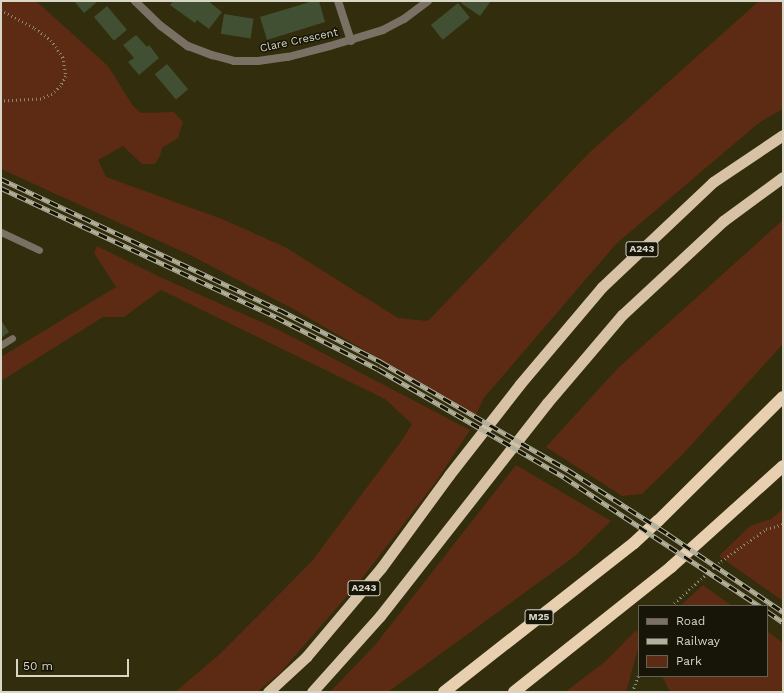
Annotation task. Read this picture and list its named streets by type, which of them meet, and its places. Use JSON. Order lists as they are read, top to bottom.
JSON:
{
  "streets": {
    "highway": ["A243", "M25"],
    "street": ["Clare Crescent"]
  },
  "legend": ["Road", "Railway", "Park"],
  "scale_bar": "50 m"
}
